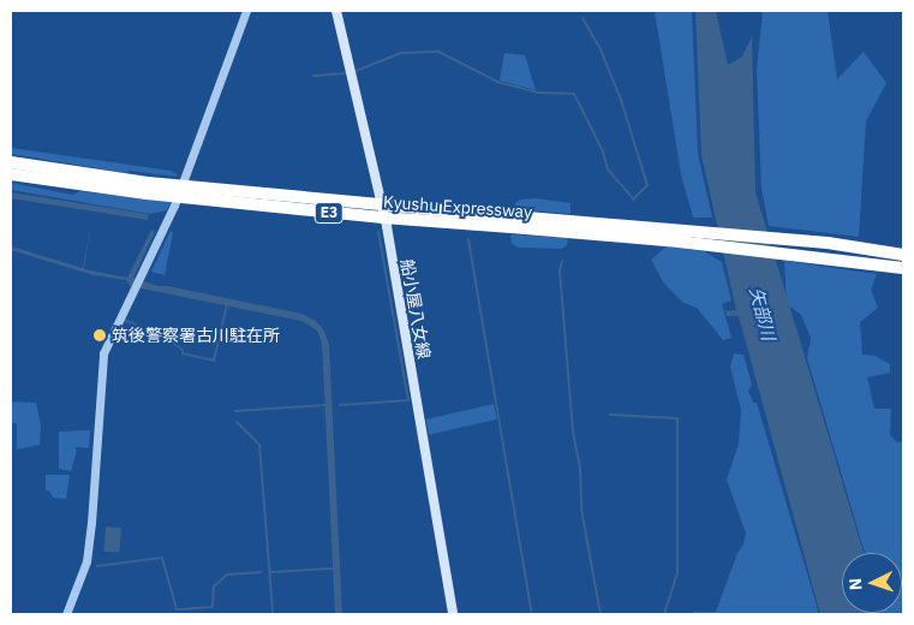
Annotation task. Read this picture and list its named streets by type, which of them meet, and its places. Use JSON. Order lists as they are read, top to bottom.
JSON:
{
  "streets": {
    "highway": ["Kyushu Expressway", "E3"],
    "main road": ["船小屋八女線"]
  },
  "water": ["矢部川"],
  "places": ["筑後警察署古川駐在所"],
  "north": "left"
}
